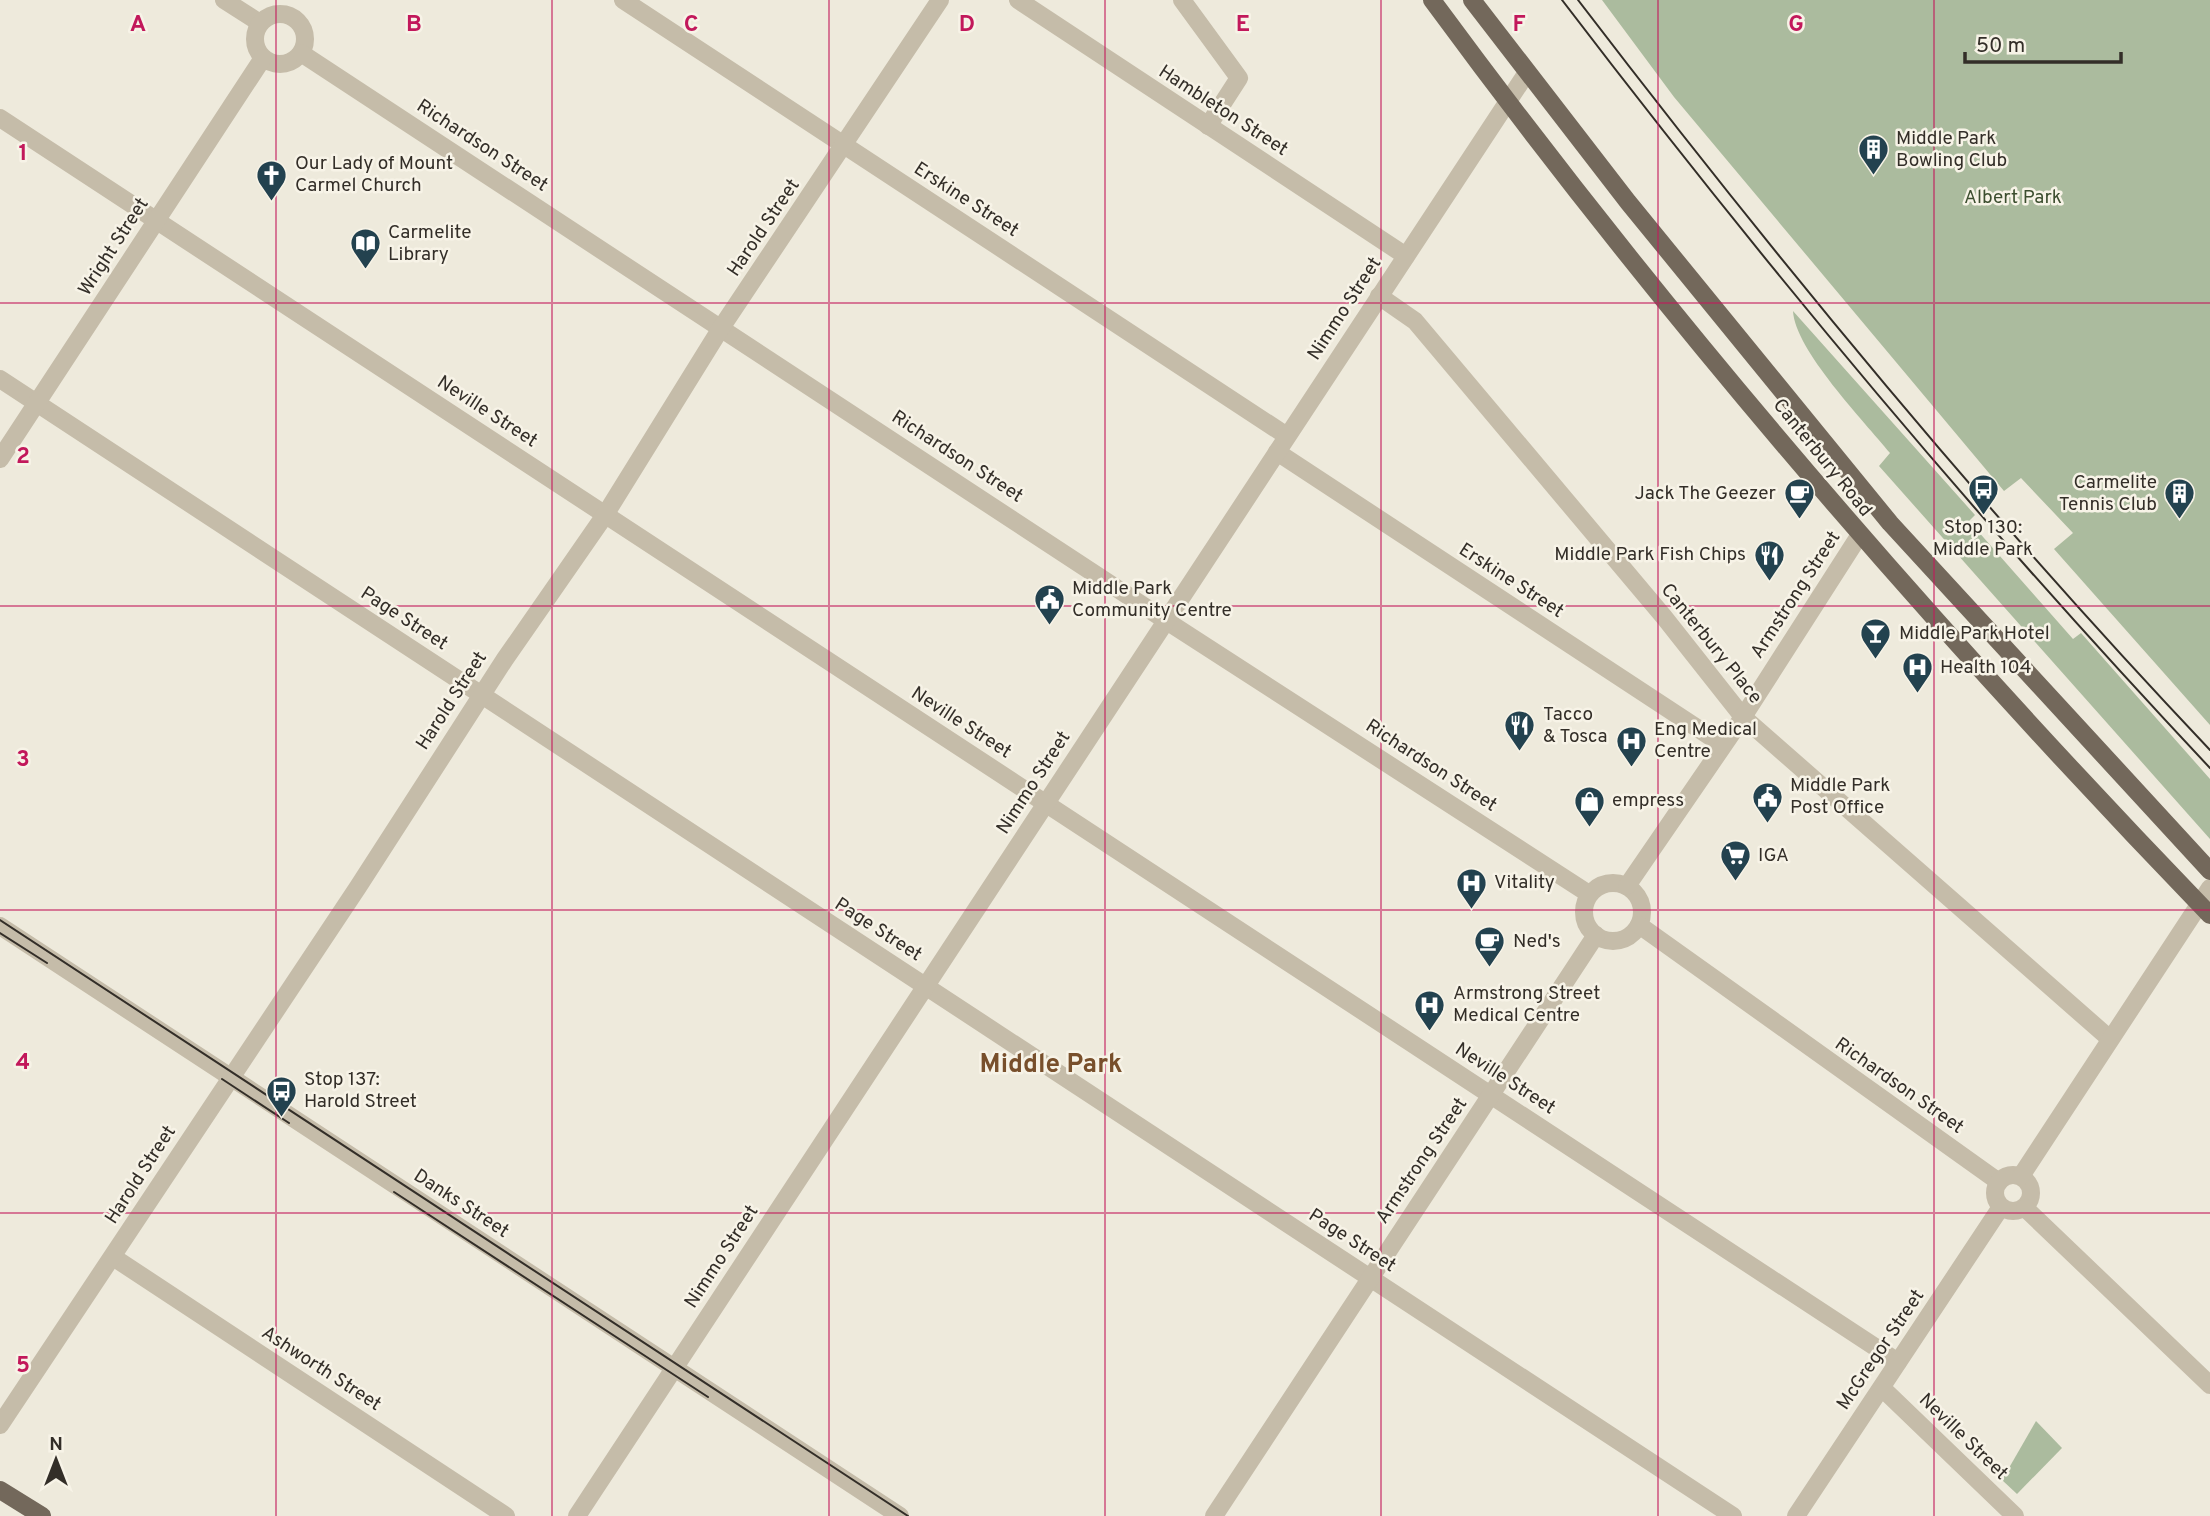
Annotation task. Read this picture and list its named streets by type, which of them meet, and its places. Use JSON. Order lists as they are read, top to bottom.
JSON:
{
  "streets": {
    "main road": ["Canterbury Road"],
    "street": [
      "Hambleton Street",
      "Richardson Street",
      "Erskine Street",
      "Harold Street",
      "Wright Street",
      "Nimmo Street",
      "Neville Street",
      "Armstrong Street",
      "Page Street",
      "Canterbury Place",
      "Danks Street",
      "McGregor Street",
      "Ashworth Street"
    ]
  },
  "crossings": [
    ["Hambleton Street", "Nimmo Street"],
    ["Richardson Street", "Harold Street"],
    ["Richardson Street", "Wright Street"],
    ["Richardson Street", "Nimmo Street"],
    ["Richardson Street", "Armstrong Street"],
    ["Richardson Street", "McGregor Street"],
    ["Erskine Street", "Harold Street"],
    ["Erskine Street", "Nimmo Street"],
    ["Erskine Street", "Armstrong Street"],
    ["Harold Street", "Neville Street"],
    ["Harold Street", "Page Street"],
    ["Harold Street", "Danks Street"],
    ["Harold Street", "Ashworth Street"],
    ["Wright Street", "Neville Street"],
    ["Wright Street", "Page Street"],
    ["Nimmo Street", "Neville Street"],
    ["Nimmo Street", "Canterbury Road"],
    ["Nimmo Street", "Page Street"],
    ["Nimmo Street", "Canterbury Place"],
    ["Nimmo Street", "Danks Street"],
    ["Neville Street", "Armstrong Street"],
    ["Neville Street", "McGregor Street"],
    ["Canterbury Road", "Armstrong Street"],
    ["Armstrong Street", "Page Street"],
    ["Armstrong Street", "Canterbury Place"]
  ],
  "districts": ["Middle Park"],
  "parks": ["Albert Park"],
  "places": {
    "building": ["Middle Park Bowling Club", "Carmelite Tennis Club"],
    "church": ["Our Lady of Mount Carmel Church"],
    "library": ["Carmelite Library"],
    "bus stop": ["Stop 130: Middle Park", "Stop 137: Harold Street"],
    "cafe": ["Jack The Geezer", "Ned's"],
    "restaurant": ["Middle Park Fish Chips", "Tacco & Tosca"],
    "public building": ["Middle Park Community Centre", "Middle Park Post Office"],
    "bar": ["Middle Park Hotel"],
    "hospital": [
      "Health 104",
      "Eng Medical Centre",
      "Vitality",
      "Armstrong Street Medical Centre"
    ],
    "shop": ["empress"],
    "supermarket": ["IGA"]
  },
  "scale_bar": "50 m",
  "north": "top",
  "grid": {
    "columns": [
      "A",
      "B",
      "C",
      "D",
      "E",
      "F",
      "G"
    ],
    "rows": [
      "1",
      "2",
      "3",
      "4",
      "5"
    ]
  }
}
